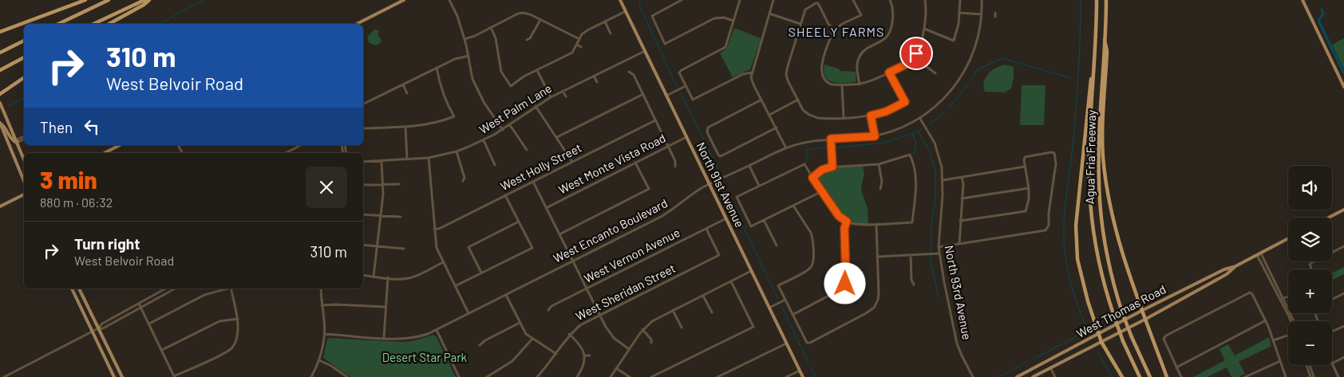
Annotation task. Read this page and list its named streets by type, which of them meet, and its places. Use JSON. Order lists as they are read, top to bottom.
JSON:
{
  "streets": {
    "highway": ["Agua Fria Freeway"],
    "main road": ["North 91st Avenue", "West Thomas Road"],
    "street": [
      "West Palm Lane",
      "West Monte Vista Road",
      "West Holly Street",
      "West Encanto Boulevard",
      "West Vernon Avenue",
      "West Sheridan Street",
      "North 93rd Avenue"
    ]
  },
  "crossings": [
    ["West Palm Lane", "North 91st Avenue"],
    ["West Monte Vista Road", "North 91st Avenue"],
    ["North 91st Avenue", "West Encanto Boulevard"],
    ["North 91st Avenue", "West Vernon Avenue"],
    ["West Encanto Boulevard", "North 93rd Avenue"],
    ["West Vernon Avenue", "West Sheridan Street"]
  ],
  "districts": ["SHEELY FARMS"],
  "parks": ["Desert Star Park"],
  "page": {
    "turn": ["310 m", "West Belvoir Road"],
    "then": "Then",
    "heading": ["3 min", "880 m · 06:32"],
    "map_buttons": ["+", "−"],
    "list": [
      {
        "name": "Turn right",
        "note": "West Belvoir Road",
        "value": "310 m"
      }
    ]
  }
}
